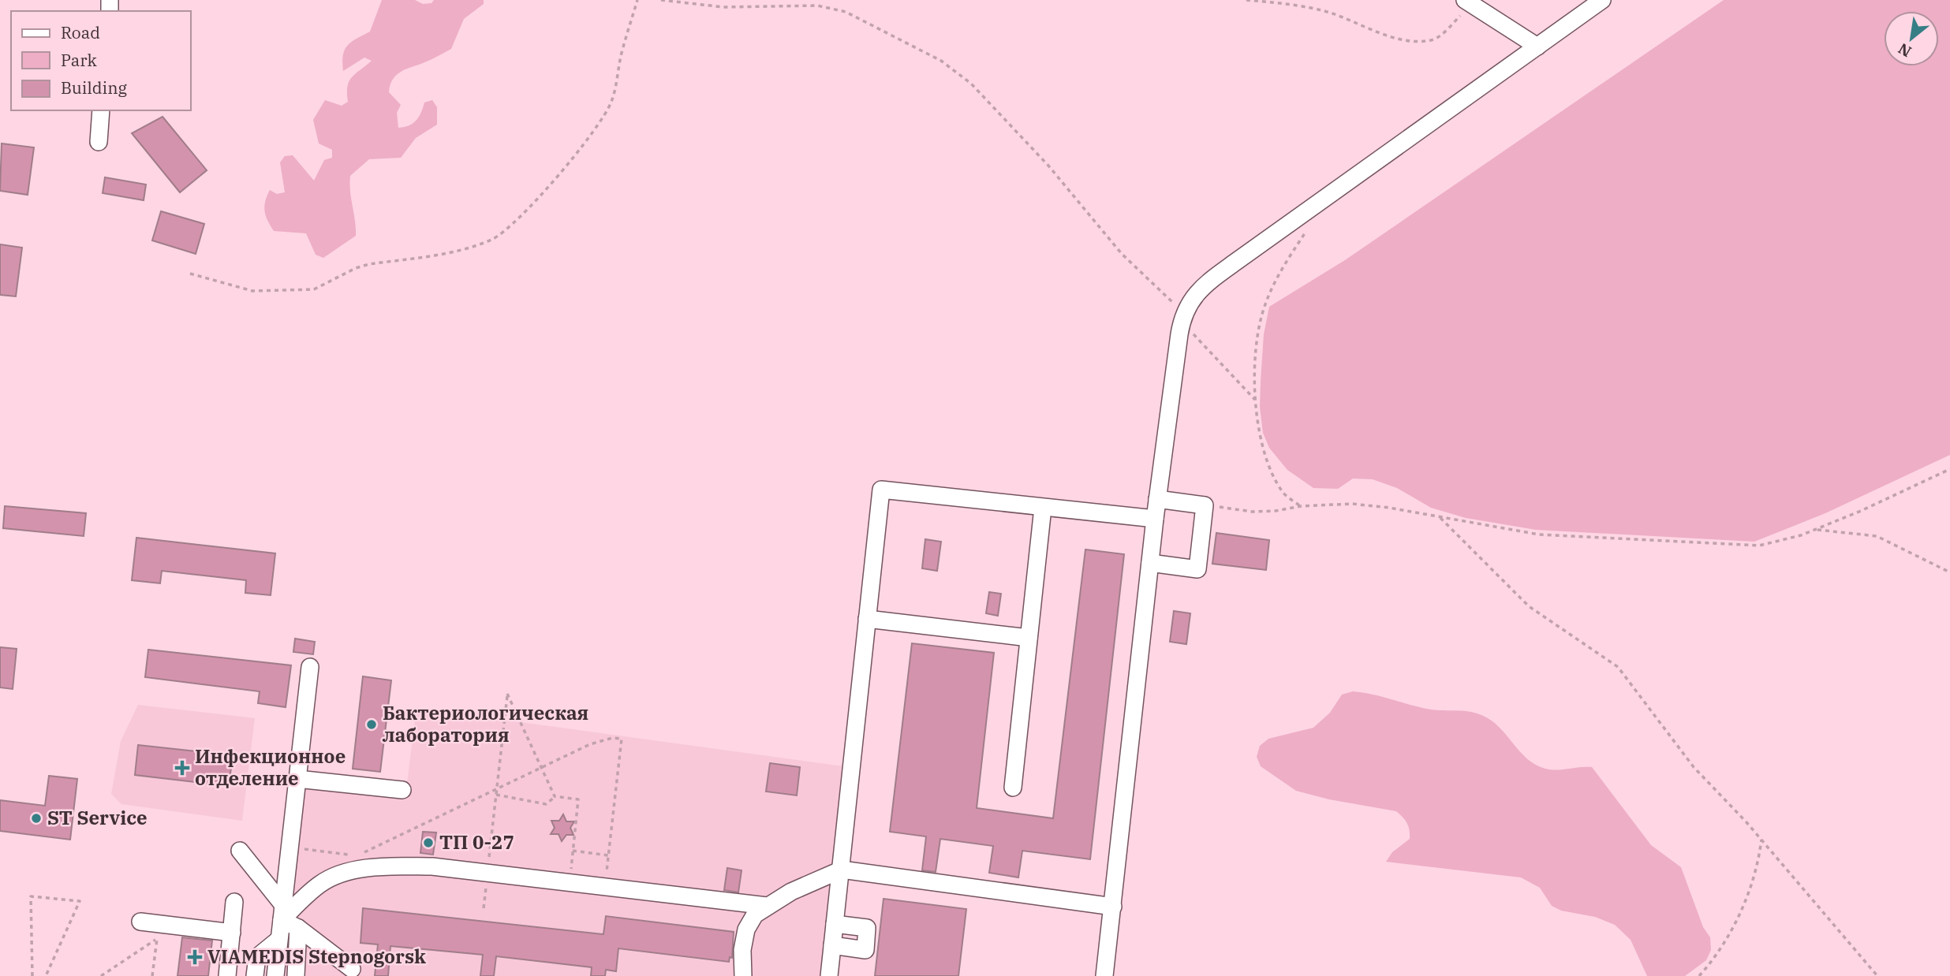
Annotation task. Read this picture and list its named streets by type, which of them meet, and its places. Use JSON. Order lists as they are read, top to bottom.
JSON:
{
  "places": {
    "other": ["Бактериологическая лаборатория", "ST Service", "ТП 0-27"],
    "health": ["Инфекционное отделение", "VIAMEDIS Stepnogorsk"]
  },
  "legend": ["Road", "Park", "Building"],
  "north": "bottom left"
}
